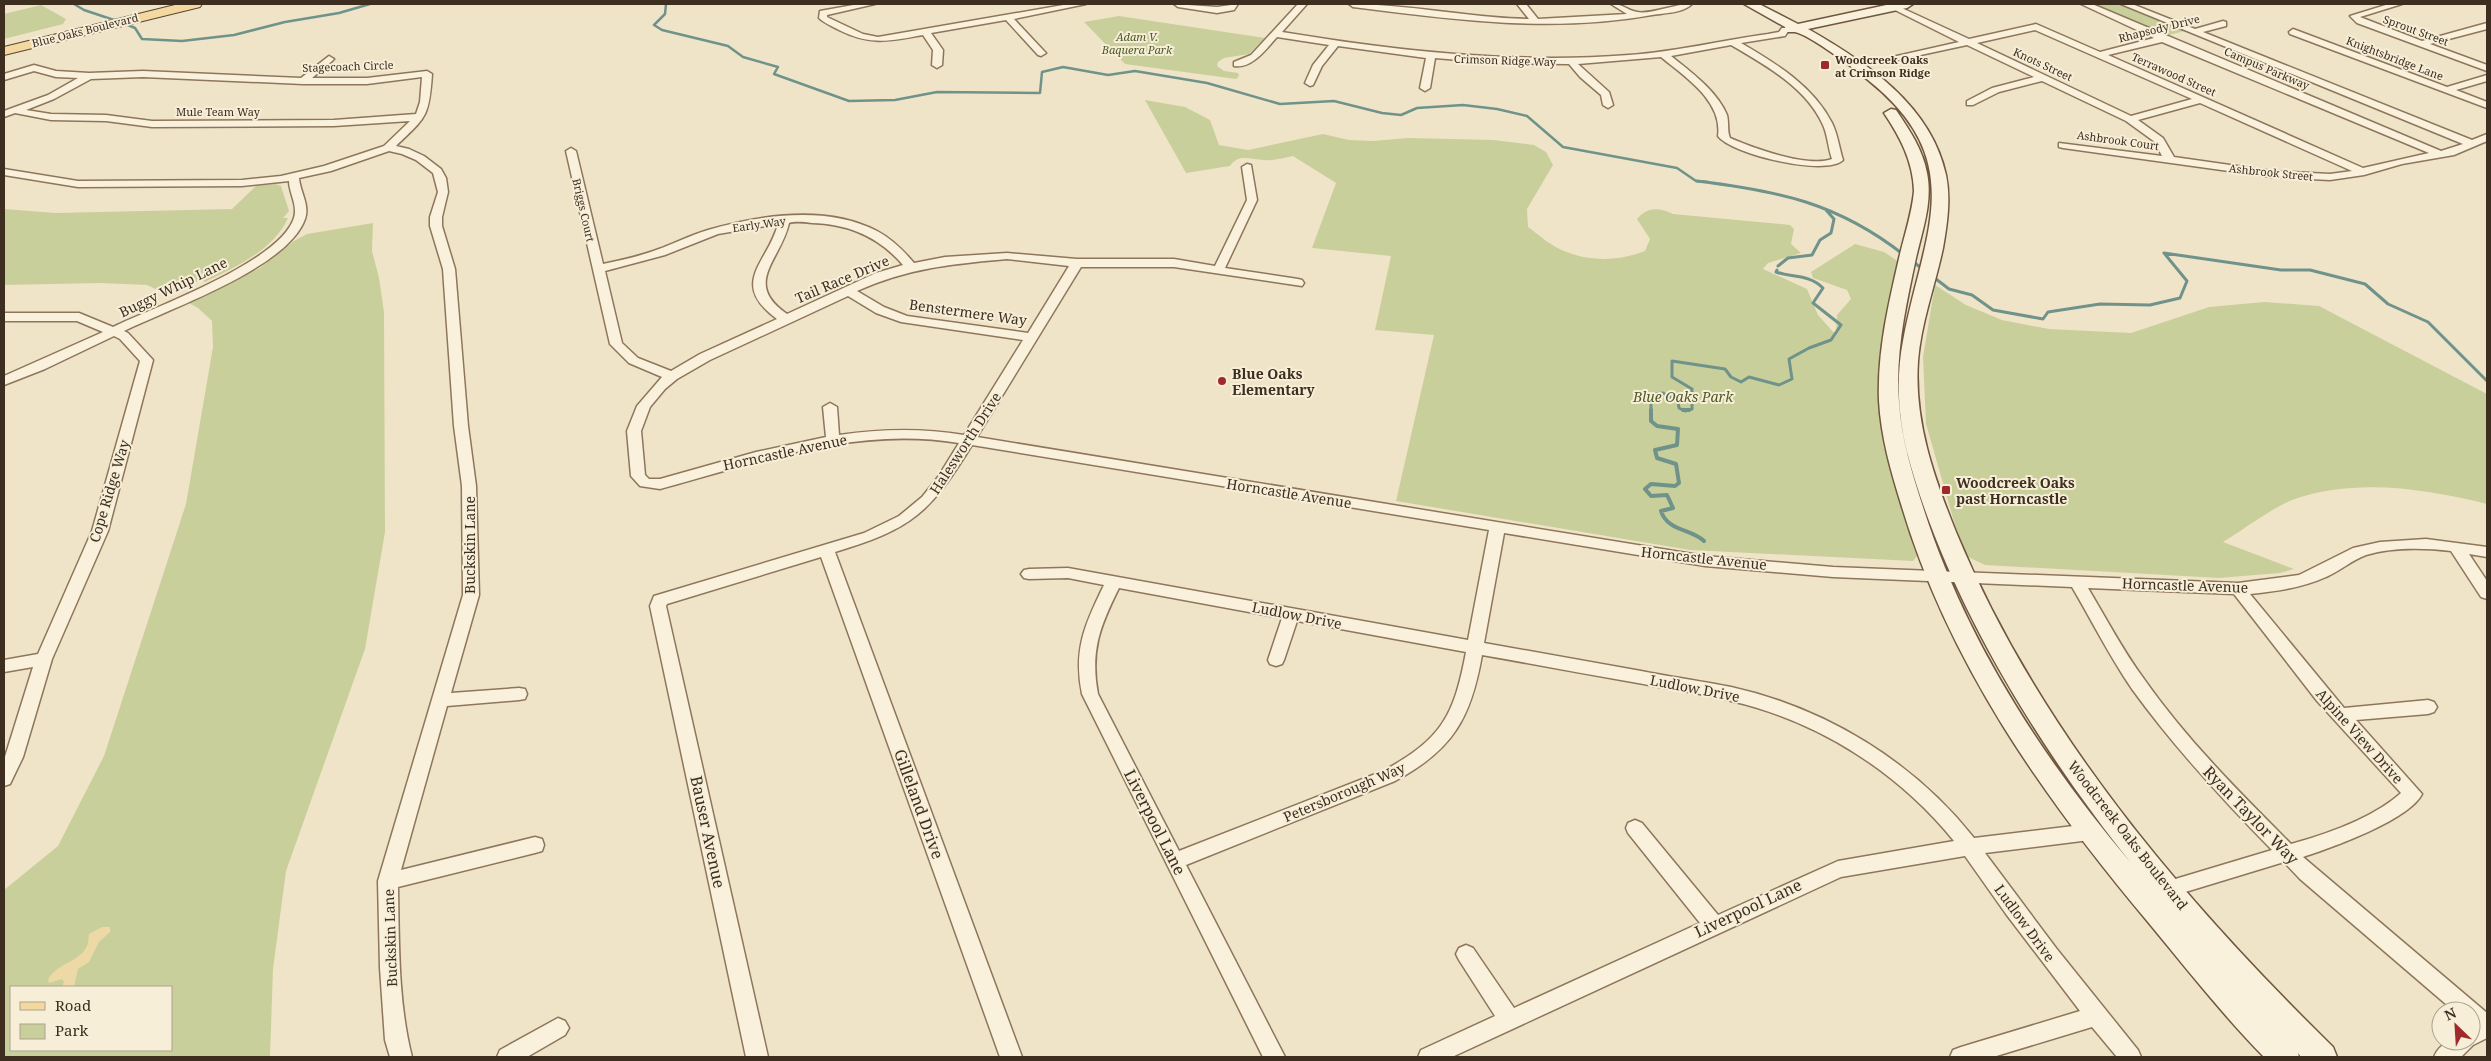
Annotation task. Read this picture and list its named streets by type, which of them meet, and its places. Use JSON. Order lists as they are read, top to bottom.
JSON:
{
  "streets": {
    "main road": ["Blue Oaks Boulevard", "Crimson Ridge Way", "Woodcreek Oaks Boulevard"],
    "street": [
      "Rhapsody Drive",
      "Sprout Street",
      "Knightsbridge Lane",
      "Knots Street",
      "Stagecoach Circle",
      "Campus Parkway",
      "Terrawood Street",
      "Mule Team Way",
      "Ashbrook Court",
      "Ashbrook Street",
      "Briggs Court",
      "Early Way",
      "Tail Race Drive",
      "Buggy Whip Lane",
      "Benstermere Way",
      "Halesworth Drive",
      "Horncastle Avenue",
      "Cope Ridge Way",
      "Buckskin Lane",
      "Ludlow Drive",
      "Alpine View Drive",
      "Petersborough Way",
      "Gilleland Drive",
      "Ryan Taylor Way",
      "Liverpool Lane",
      "Bauser Avenue"
    ]
  },
  "crossings": [
    ["Rhapsody Drive", "Campus Parkway"],
    ["Rhapsody Drive", "Terrawood Street"],
    ["Crimson Ridge Way", "Knots Street"],
    ["Crimson Ridge Way", "Woodcreek Oaks Boulevard"],
    ["Knots Street", "Terrawood Street"],
    ["Knots Street", "Ashbrook Court"],
    ["Knots Street", "Ashbrook Street"],
    ["Stagecoach Circle", "Mule Team Way"],
    ["Campus Parkway", "Ashbrook Street"],
    ["Terrawood Street", "Ashbrook Street"],
    ["Ashbrook Court", "Ashbrook Street"],
    ["Briggs Court", "Early Way"],
    ["Briggs Court", "Tail Race Drive"],
    ["Early Way", "Tail Race Drive"],
    ["Tail Race Drive", "Benstermere Way"],
    ["Tail Race Drive", "Halesworth Drive"],
    ["Tail Race Drive", "Horncastle Avenue"],
    ["Buggy Whip Lane", "Cope Ridge Way"],
    ["Benstermere Way", "Halesworth Drive"],
    ["Halesworth Drive", "Horncastle Avenue"],
    ["Halesworth Drive", "Gilleland Drive"],
    ["Halesworth Drive", "Bauser Avenue"],
    ["Horncastle Avenue", "Alpine View Drive"],
    ["Horncastle Avenue", "Petersborough Way"],
    ["Horncastle Avenue", "Ryan Taylor Way"],
    ["Horncastle Avenue", "Woodcreek Oaks Boulevard"],
    ["Ludlow Drive", "Petersborough Way"],
    ["Ludlow Drive", "Liverpool Lane"],
    ["Alpine View Drive", "Ryan Taylor Way"],
    ["Alpine View Drive", "Woodcreek Oaks Boulevard"],
    ["Petersborough Way", "Liverpool Lane"],
    ["Liverpool Lane", "Woodcreek Oaks Boulevard"]
  ],
  "parks": ["Adam V. Baquera Park", "Blue Oaks Park"],
  "places": {
    "transit": ["Woodcreek Oaks at Crimson Ridge", "Woodcreek Oaks past Horncastle"],
    "other": ["Blue Oaks Elementary"]
  },
  "legend": ["Road", "Park"],
  "north": "top left"
}
